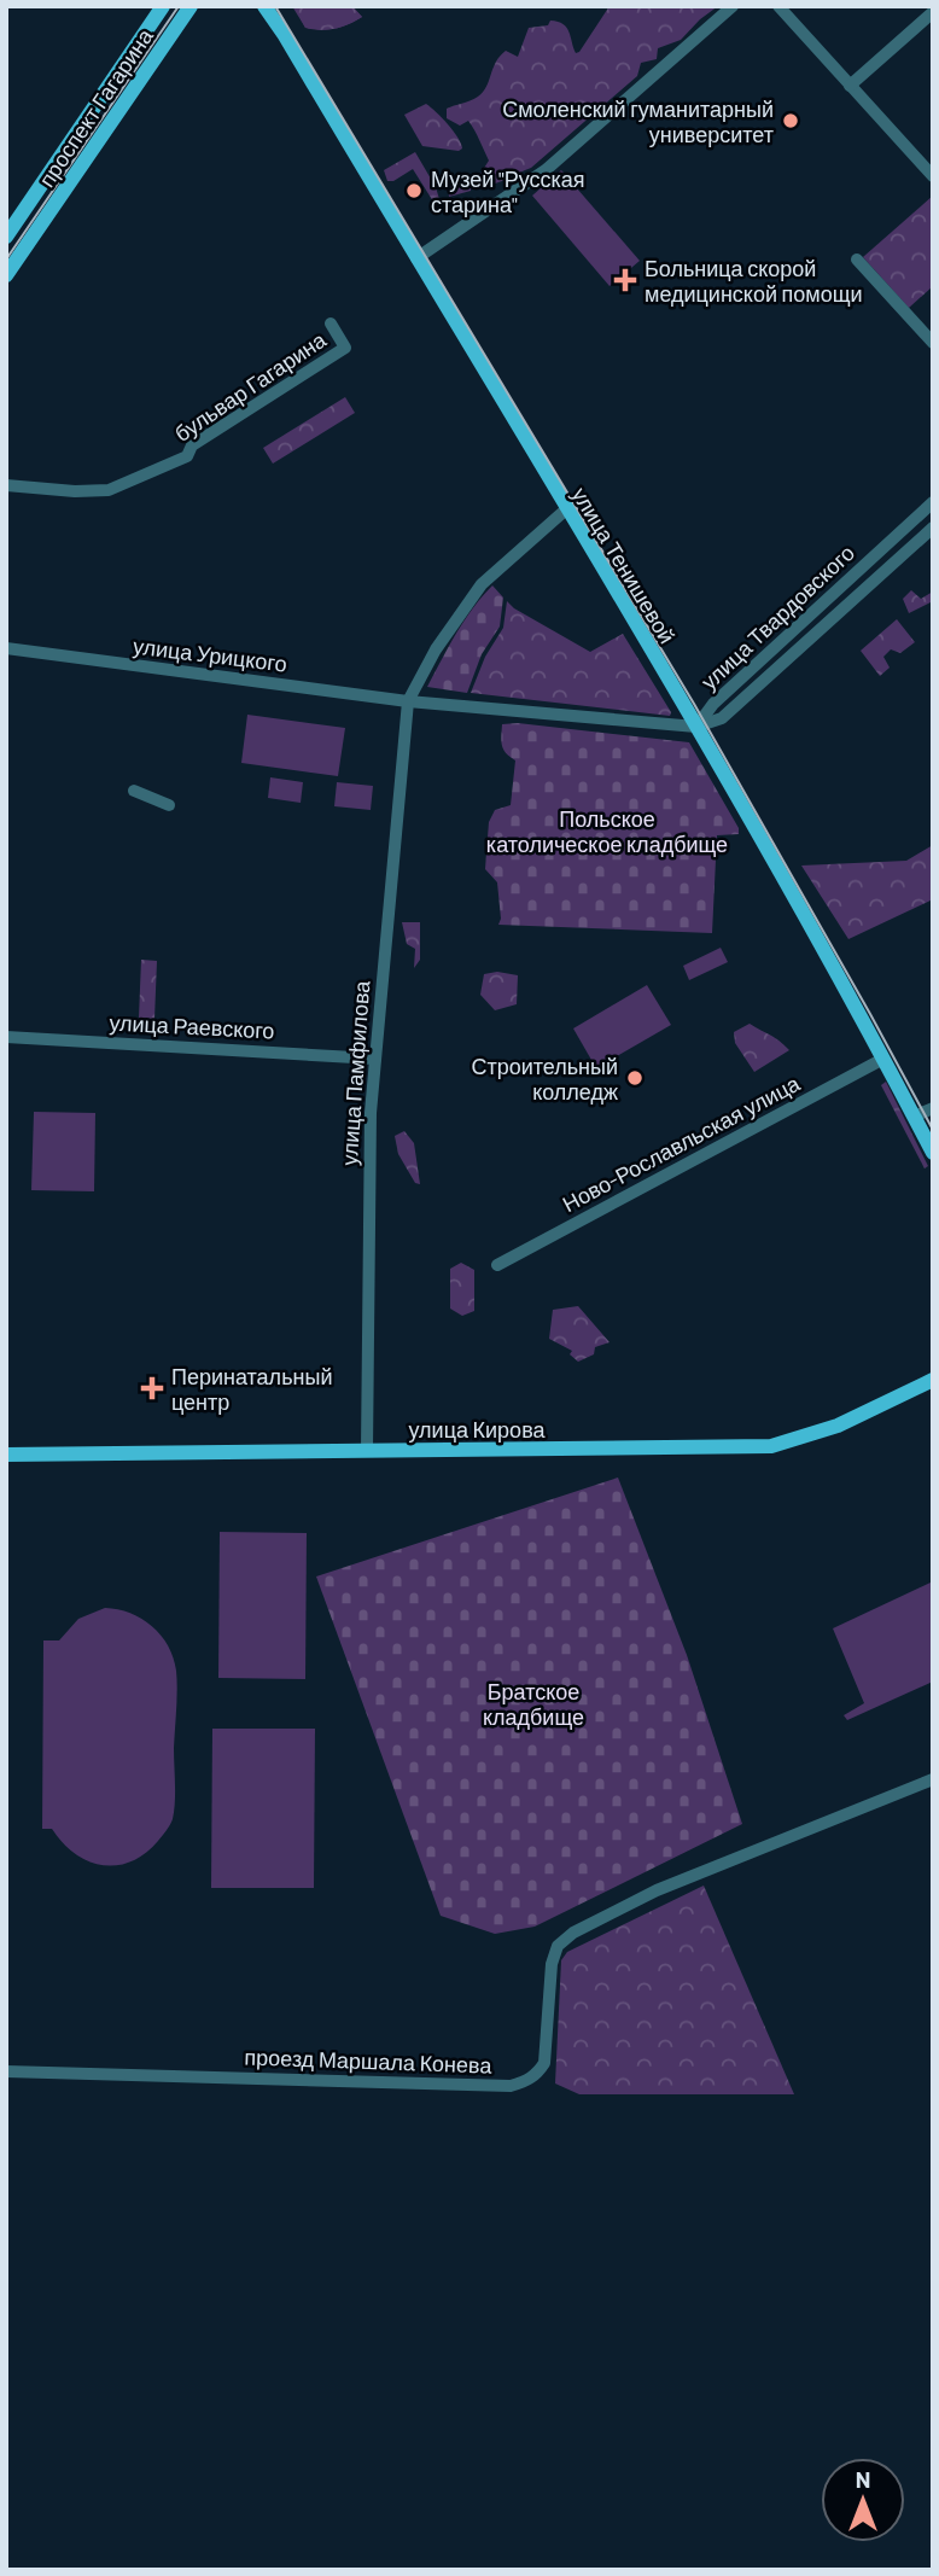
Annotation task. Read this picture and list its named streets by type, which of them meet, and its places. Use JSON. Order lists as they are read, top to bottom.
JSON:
{
  "streets": {
    "main road": ["проспект Гагарина", "улица Тенишевой", "улица Кирова"],
    "street": [
      "бульвар Гагарина",
      "улица Твардовского",
      "улица Урицкого",
      "улица Раевского",
      "улица Памфилова",
      "Ново-Рославльская улица",
      "проезд Маршала Конева"
    ]
  },
  "crossings": [
    ["улица Тенишевой", "улица Твардовского"],
    ["улица Тенишевой", "улица Урицкого"],
    ["улица Тенишевой", "Ново-Рославльская улица"],
    ["улица Твардовского", "улица Урицкого"],
    ["улица Урицкого", "улица Памфилова"],
    ["улица Раевского", "улица Памфилова"],
    ["улица Памфилова", "улица Кирова"]
  ],
  "parks": ["Польское католическое кладбище", "Братское кладбище"],
  "places": {
    "other": ["Смоленский гуманитарный университет", "Музей \"Русская старина\"", "Строительный колледж"],
    "health": ["Больница скорой медицинской помощи", "Перинатальный центр"]
  },
  "north": "top"
}
